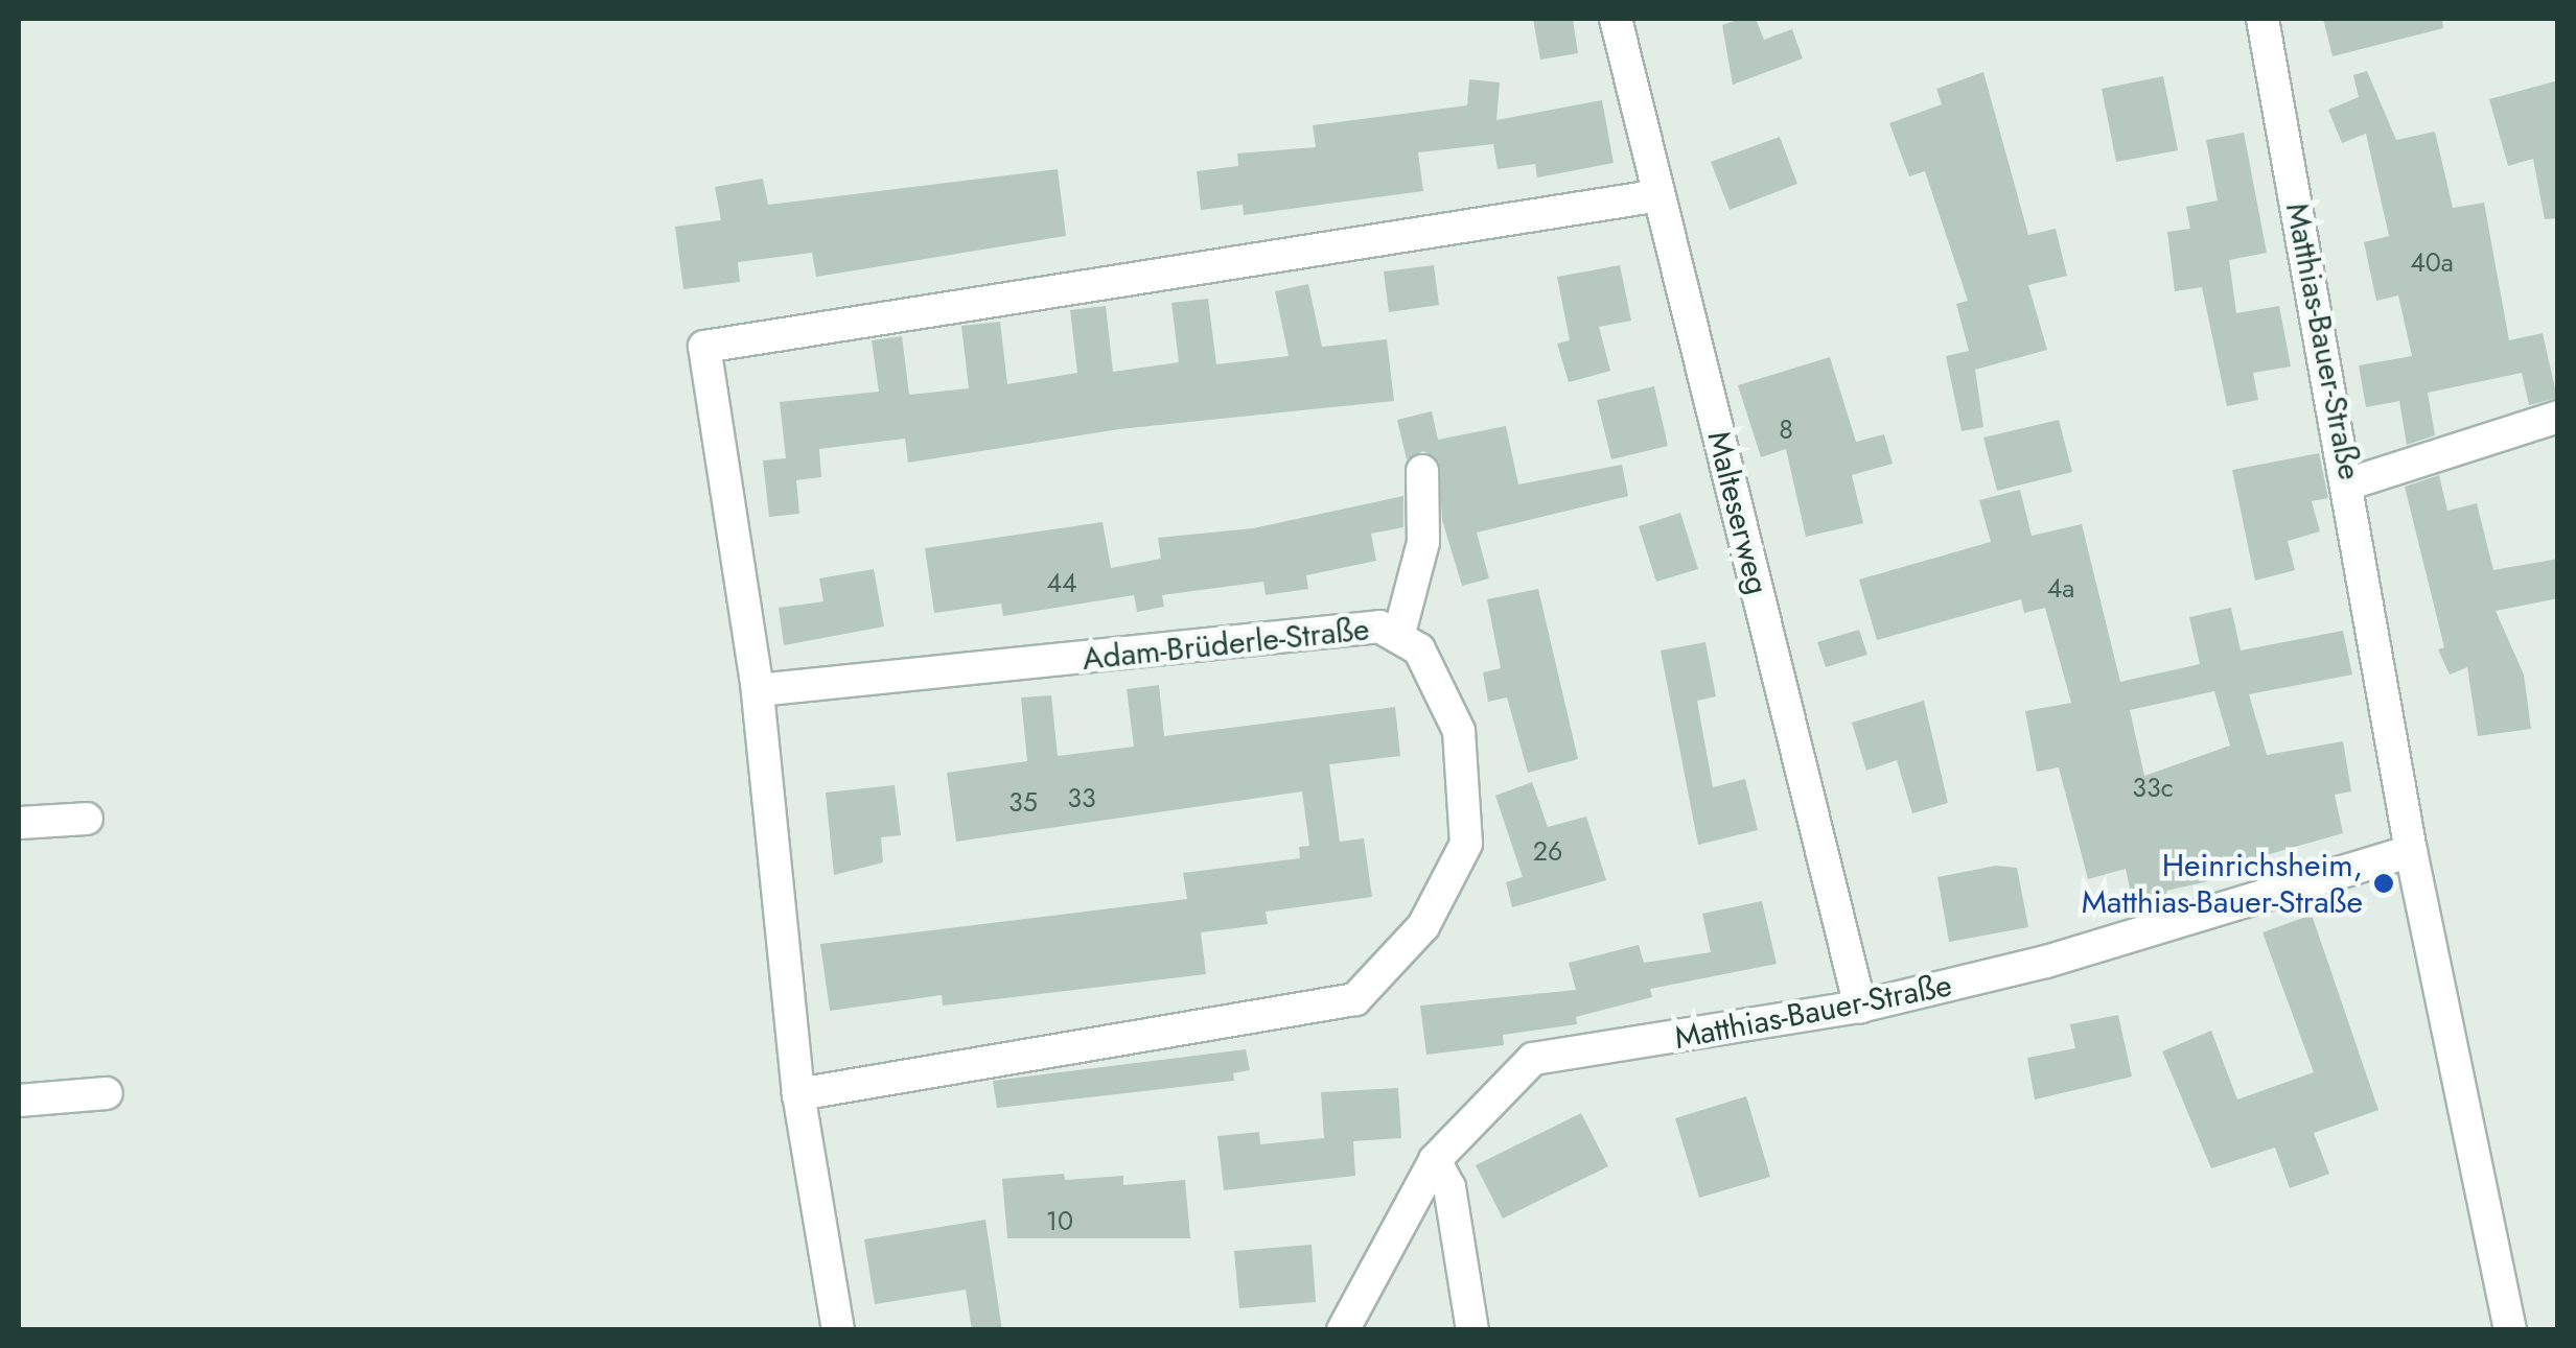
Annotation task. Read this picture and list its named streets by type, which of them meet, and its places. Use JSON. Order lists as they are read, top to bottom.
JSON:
{
  "streets": {
    "street": ["Matthias-Bauer-Straße", "Malteserweg", "Adam-Brüderle-Straße"]
  },
  "crossings": [
    ["Matthias-Bauer-Straße", "Malteserweg"]
  ],
  "places": ["Heinrichsheim, Matthias-Bauer-Straße"],
  "house_numbers": [
    "40a",
    "8",
    "44",
    "4a",
    "33c",
    "33",
    "35",
    "26",
    "10"
  ]
}
